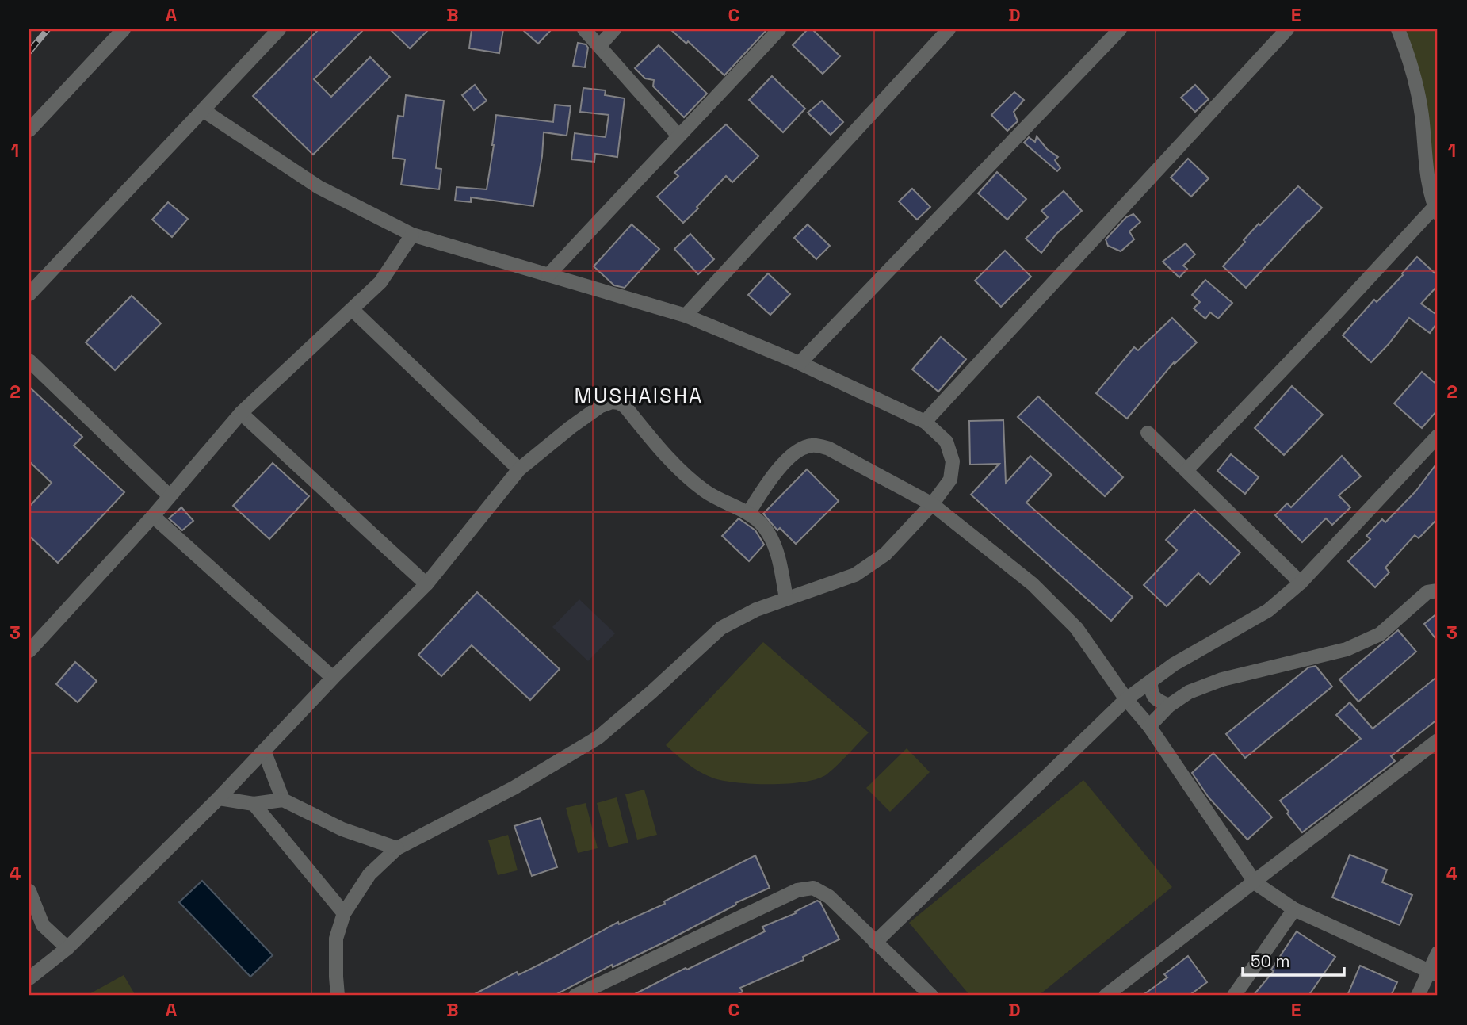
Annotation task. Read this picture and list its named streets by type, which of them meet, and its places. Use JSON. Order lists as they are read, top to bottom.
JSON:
{
  "districts": ["MUSHAISHA"],
  "scale_bar": "50 m",
  "grid": {
    "columns": [
      "A",
      "B",
      "C",
      "D",
      "E"
    ],
    "rows": [
      "1",
      "2",
      "3",
      "4"
    ]
  }
}
